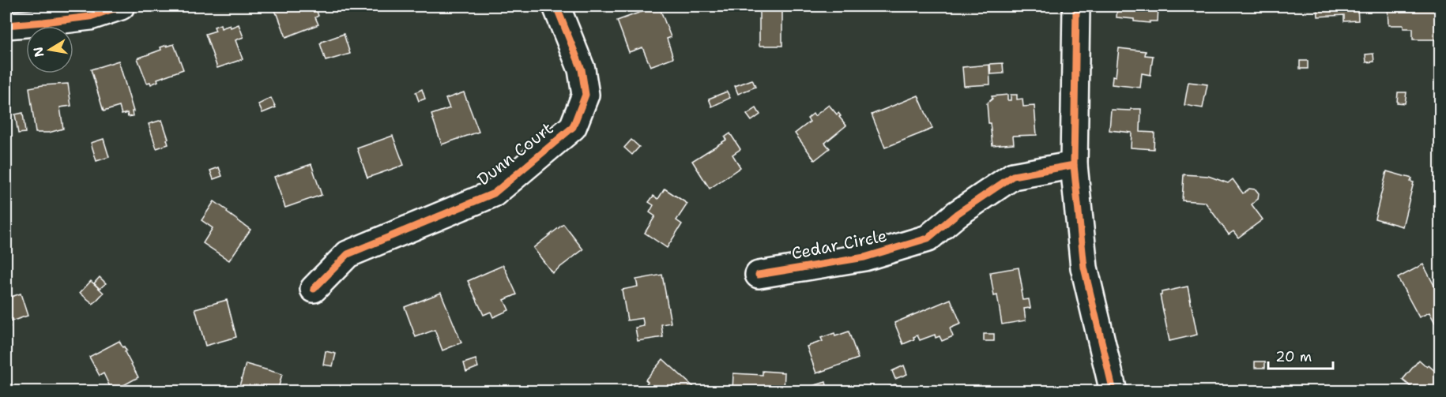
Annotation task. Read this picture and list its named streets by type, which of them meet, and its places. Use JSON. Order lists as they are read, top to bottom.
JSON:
{
  "streets": {
    "street": ["Dunn Court", "Cedar Circle"]
  },
  "scale_bar": "20 m",
  "north": "left"
}
